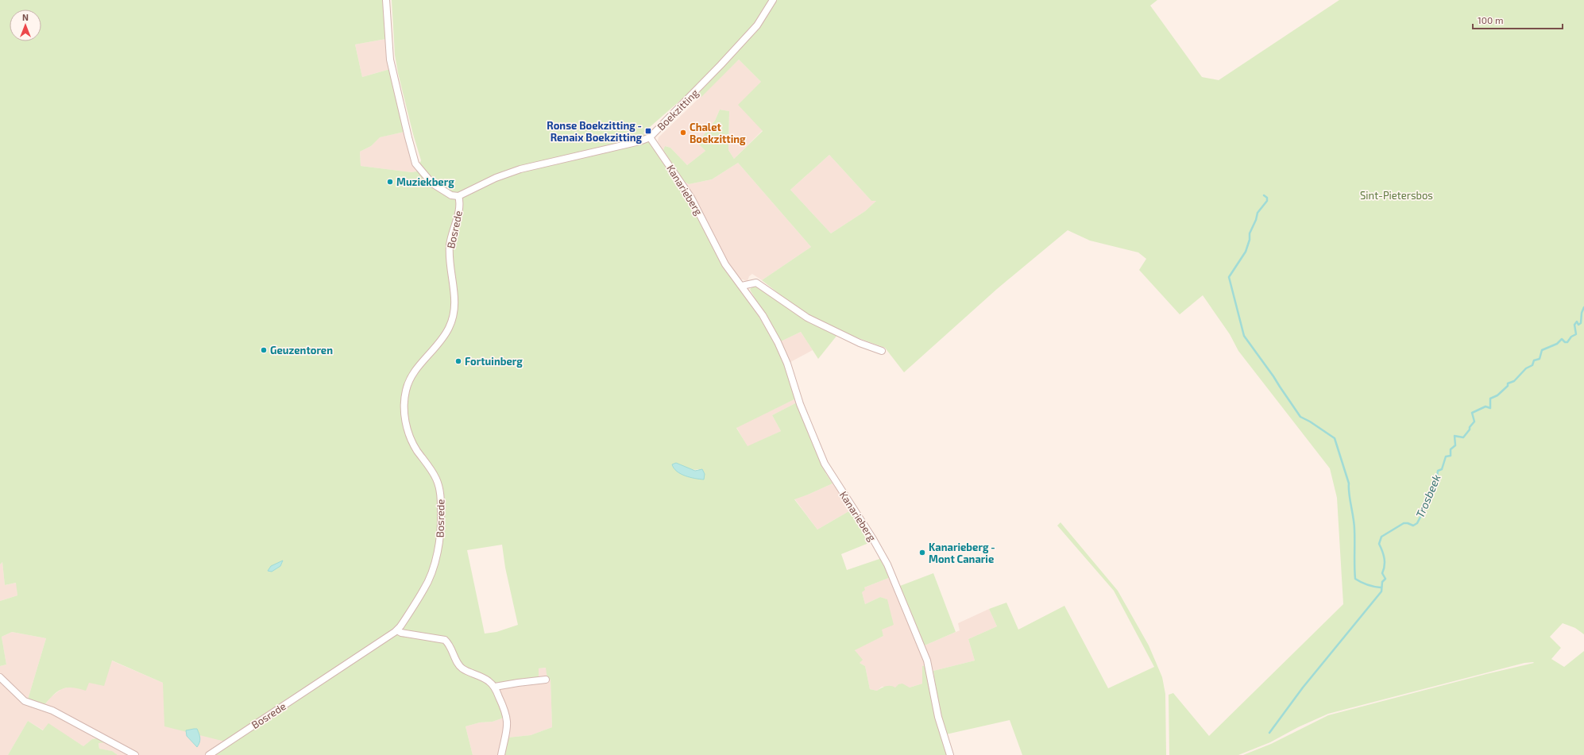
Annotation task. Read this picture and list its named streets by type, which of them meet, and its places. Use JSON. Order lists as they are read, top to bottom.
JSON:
{
  "streets": {
    "street": ["Boekzitting", "Kanarieberg", "Bosrede"]
  },
  "crossings": [
    ["Boekzitting", "Kanarieberg"],
    ["Boekzitting", "Bosrede"]
  ],
  "water": ["Trosbeek"],
  "parks": ["Sint-Pietersbos"],
  "places": {
    "transit": ["Ronse Boekzitting - Renaix Boekzitting"],
    "other": [
      "Chalet Boekzitting",
      "Muziekberg",
      "Geuzentoren",
      "Fortuinberg",
      "Kanarieberg - Mont Canarie"
    ]
  },
  "scale_bar": "100 m",
  "north": "top"
}
